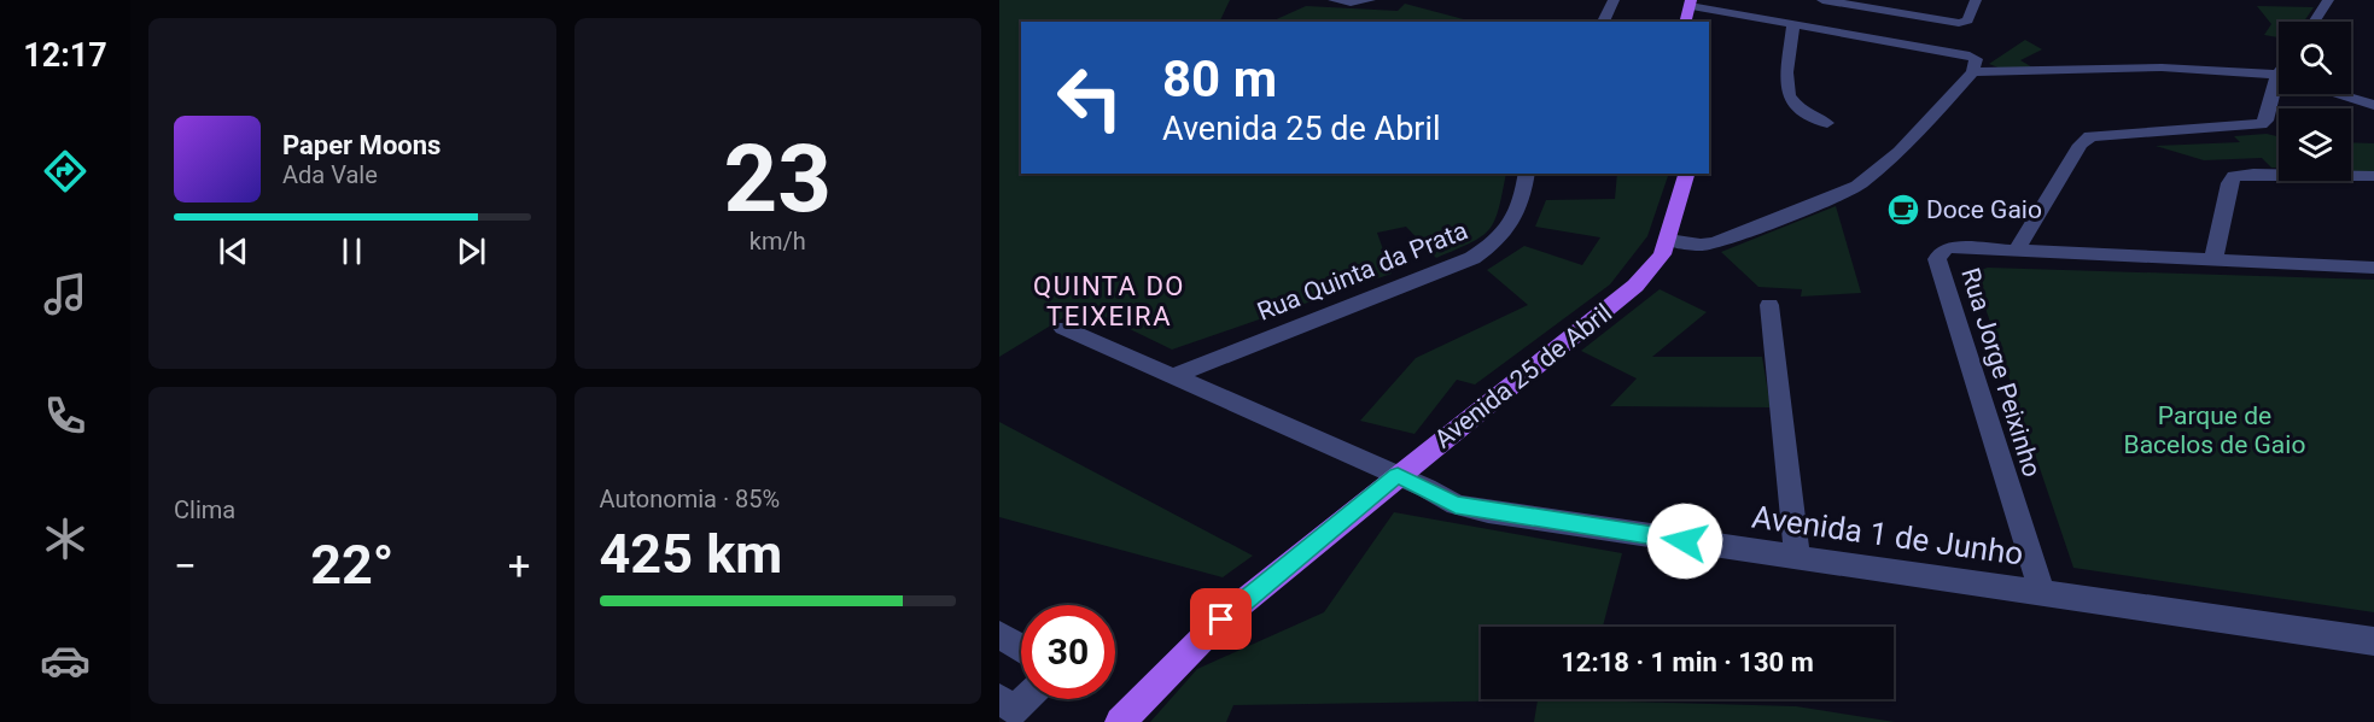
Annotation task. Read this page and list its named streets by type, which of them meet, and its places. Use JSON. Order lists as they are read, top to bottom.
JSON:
{
  "streets": {
    "main road": ["Avenida 25 de Abril"],
    "street": ["Rua Quinta da Prata", "Rua Jorge Peixinho", "Avenida 1 de Junho"]
  },
  "crossings": [
    ["Rua Quinta da Prata", "Avenida 1 de Junho"],
    ["Rua Jorge Peixinho", "Avenida 1 de Junho"],
    ["Avenida 25 de Abril", "Avenida 1 de Junho"]
  ],
  "districts": ["QUINTA DO TEIXEIRA"],
  "parks": ["Parque de Bacelos de Gaio"],
  "places": {
    "cafe": ["Doce Gaio"]
  },
  "page": {
    "tabs": "12:17",
    "tile": [
      ["23", "km/h"],
      "Clima",
      ["Autonomia · 85%", "425 km"]
    ],
    "turn": ["80 m", "Avenida 25 de Abril"],
    "song": ["Paper Moons", "Ada Vale"],
    "heat": ["−", "22°", "+"],
    "limit": "30",
    "trip": "12:18 · 1 min · 130 m"
  }
}
